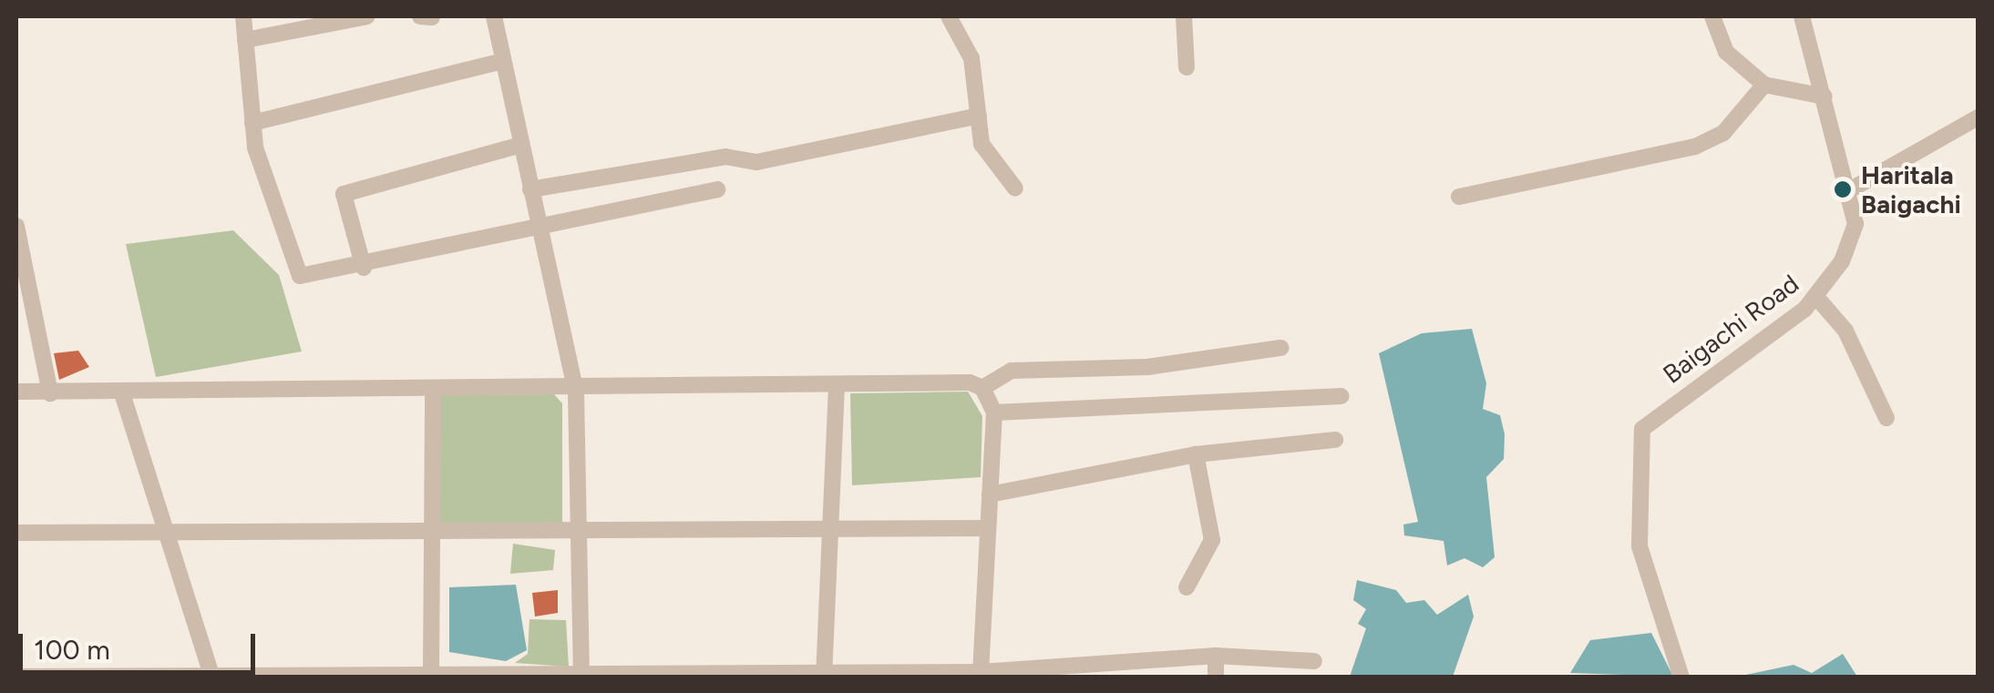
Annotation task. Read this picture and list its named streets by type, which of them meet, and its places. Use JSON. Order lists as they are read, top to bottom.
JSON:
{
  "streets": {
    "street": ["Baigachi Road"]
  },
  "places": ["Haritala Baigachi"],
  "scale_bar": "100 m"
}
